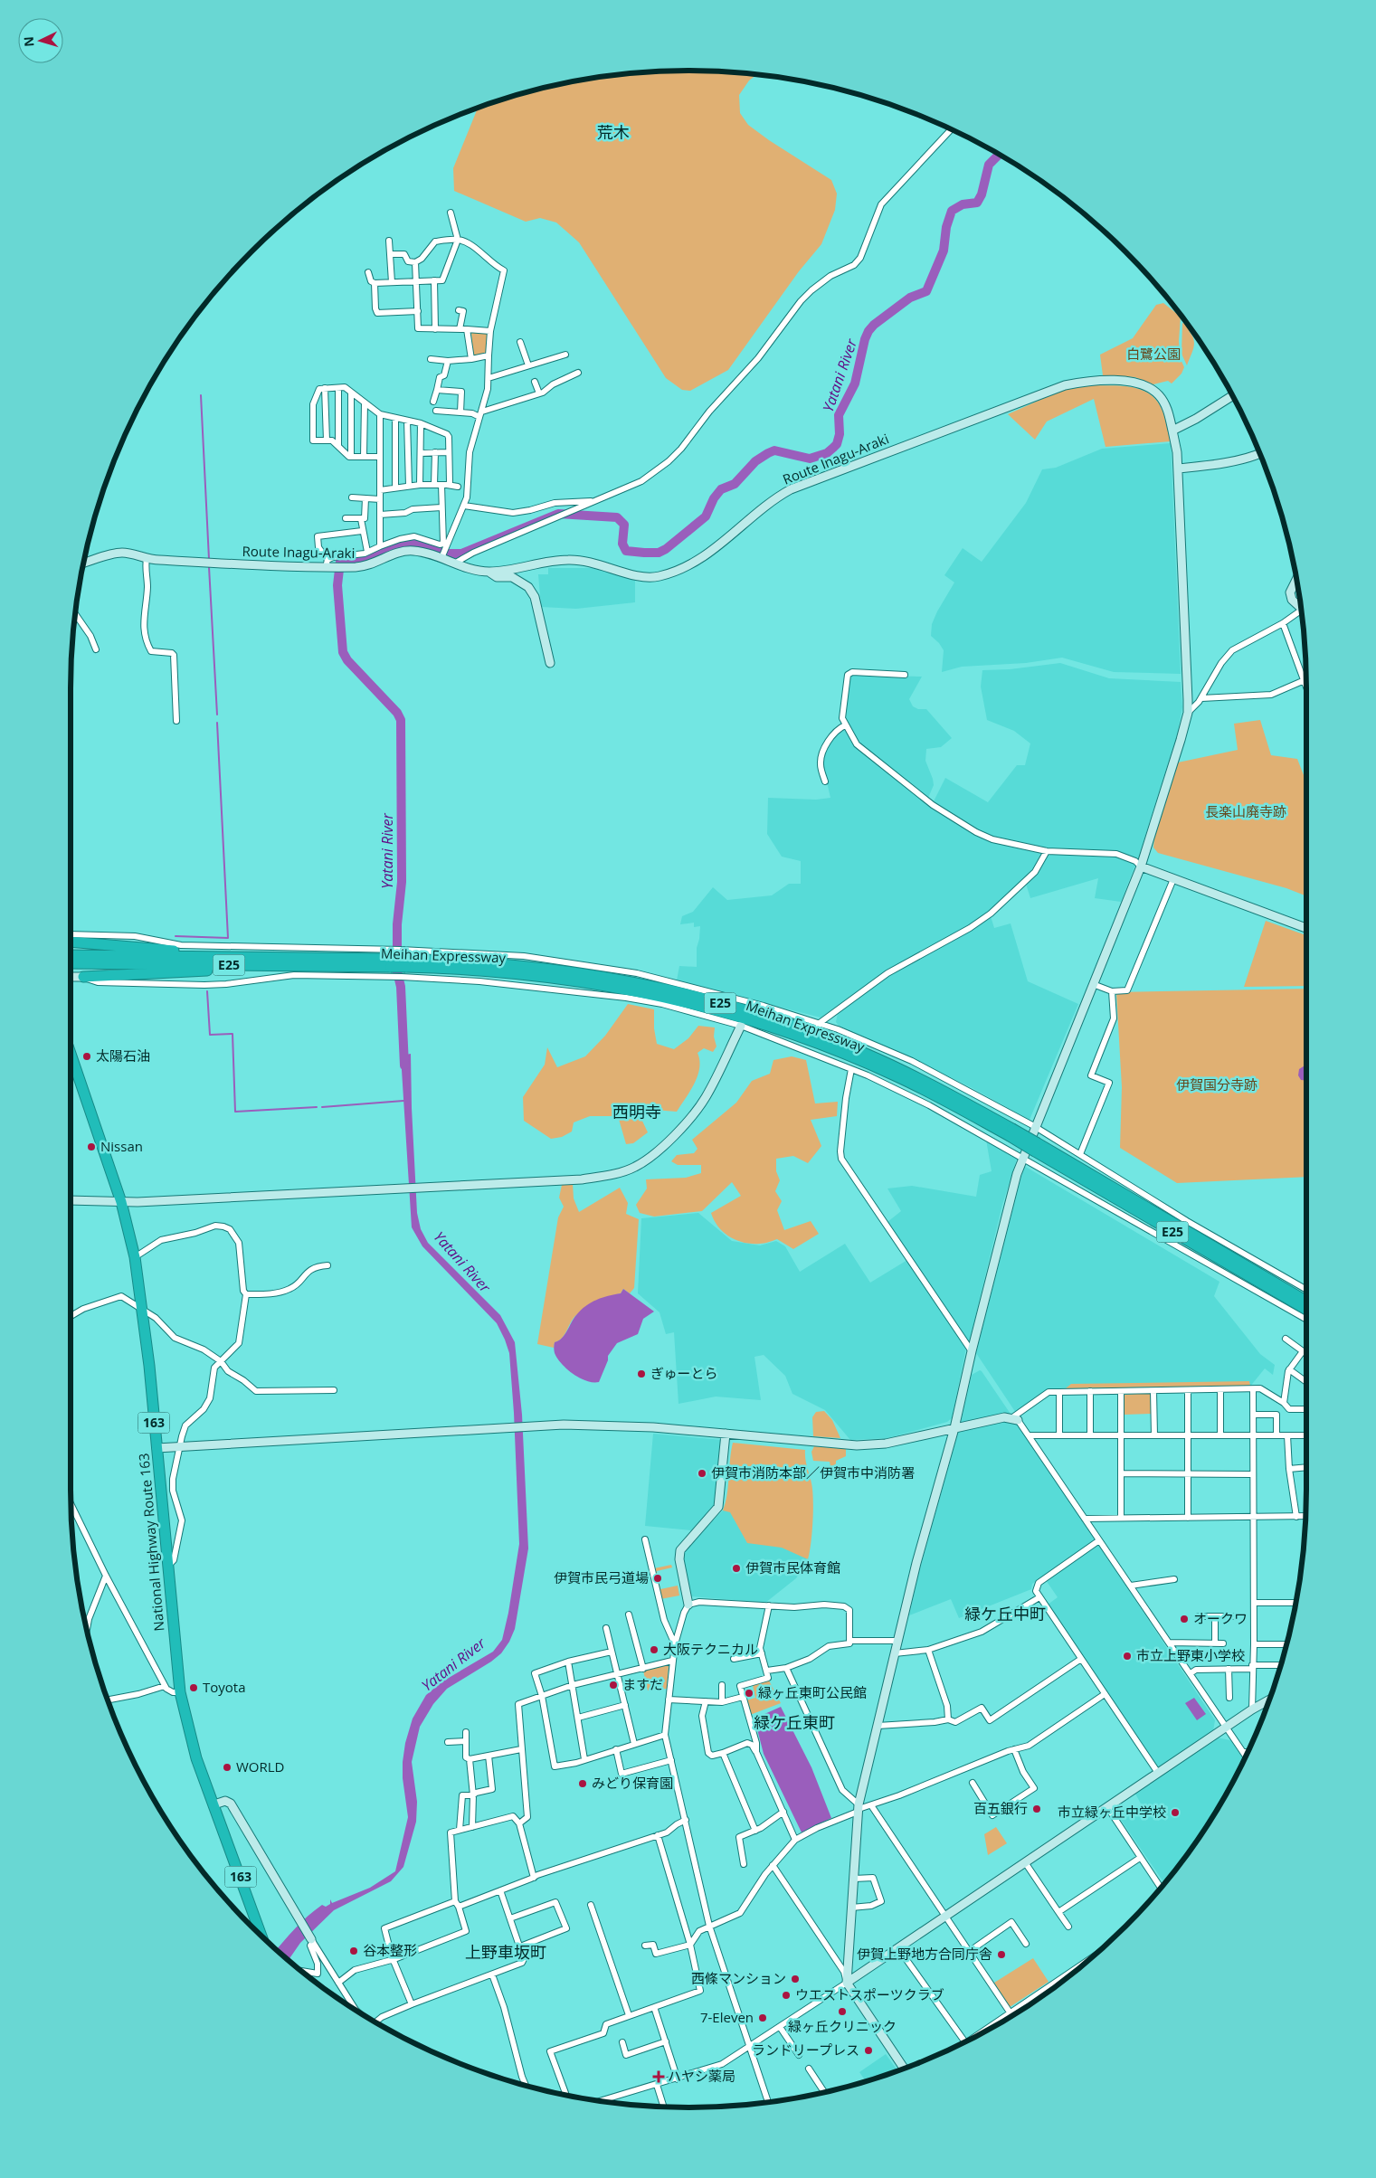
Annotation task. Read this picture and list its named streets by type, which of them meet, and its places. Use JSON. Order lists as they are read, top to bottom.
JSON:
{
  "streets": {
    "highway": [
      "Meihan Expressway",
      "E25",
      "163",
      "National Highway Route 163"
    ],
    "street": ["Route Inagu-Araki"]
  },
  "districts": [
    "荒木",
    "西明寺",
    "緑ケ丘中町",
    "緑ケ丘東町",
    "上野車坂町"
  ],
  "water": ["Yatani River"],
  "parks": ["白鷺公園", "長楽山廃寺跡", "伊賀国分寺跡"],
  "places": {
    "other": [
      "太陽石油",
      "Nissan",
      "ぎゅーとら",
      "伊賀市消防本部／伊賀市中消防署",
      "伊賀市民体育館",
      "伊賀市民弓道場",
      "オークワ",
      "大阪テクニカル",
      "市立上野東小学校",
      "ますだ",
      "Toyota",
      "緑ヶ丘東町公民館",
      "WORLD",
      "みどり保育園",
      "百五銀行",
      "市立緑ヶ丘中学校",
      "谷本整形",
      "伊賀上野地方合同庁舎",
      "西條マンション",
      "ウエストスポーツクラブ",
      "緑ヶ丘クリニック",
      "7-Eleven",
      "ランドリープレス"
    ],
    "health": ["ハヤシ薬局"]
  },
  "north": "left"
}
